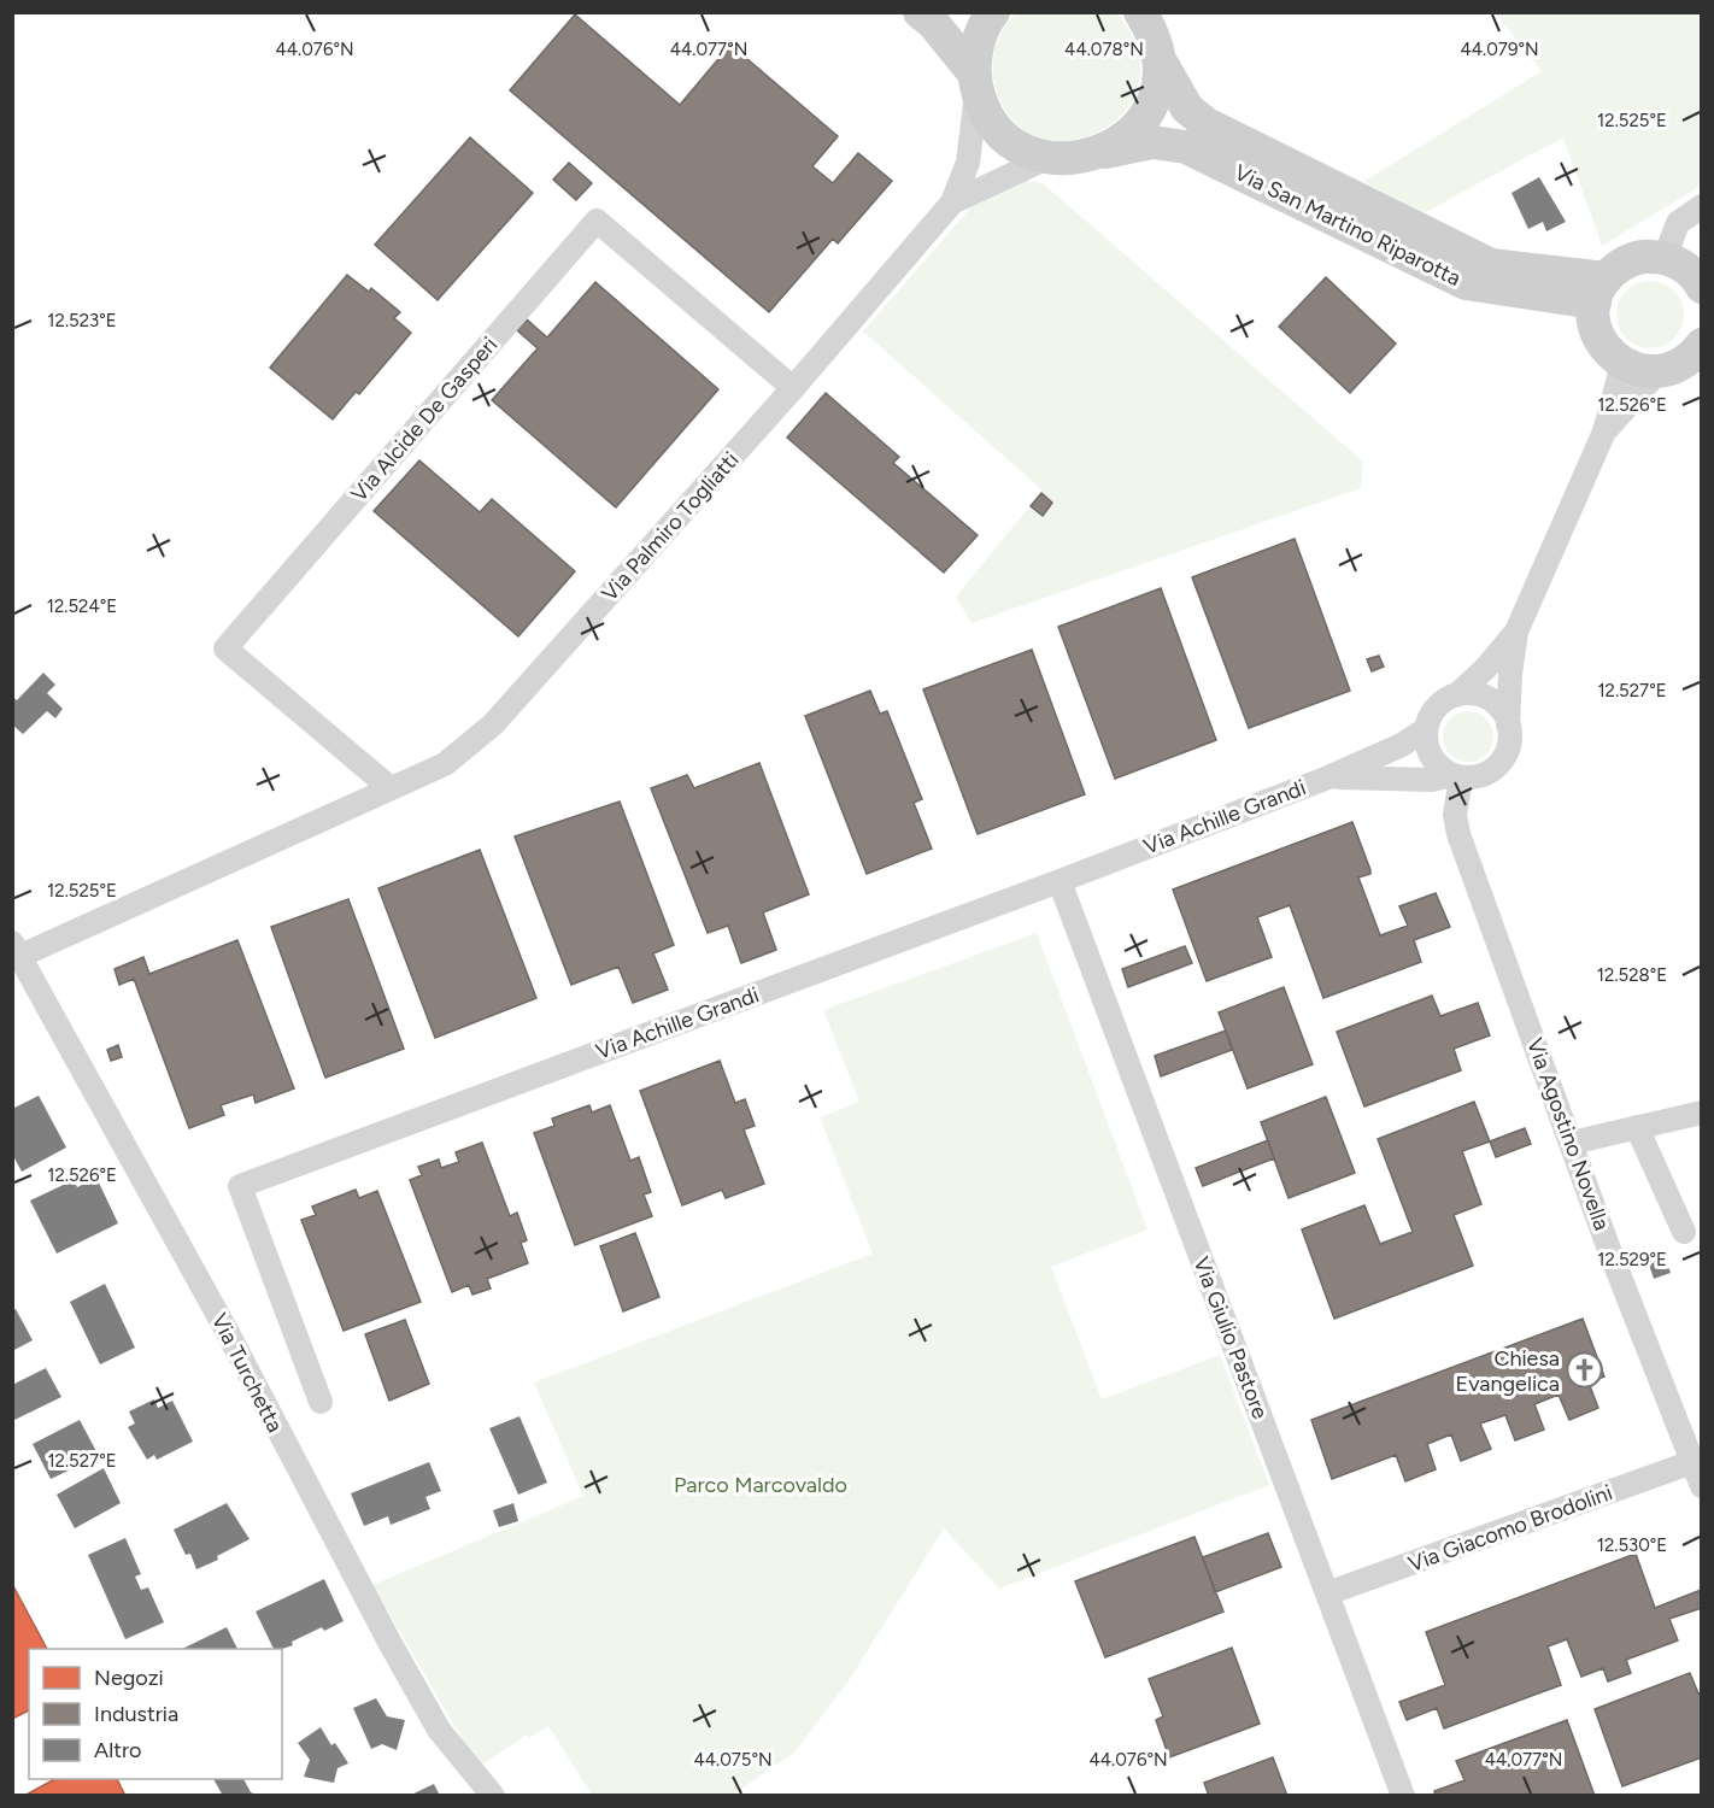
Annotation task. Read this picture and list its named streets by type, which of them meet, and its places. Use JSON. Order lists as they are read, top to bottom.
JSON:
{
  "streets": {
    "street": [
      "Via San Martino Riparotta",
      "Via Alcide De Gasperi",
      "Via Palmiro Togliatti",
      "Via Achille Grandi",
      "Via Agostino Novella",
      "Via Giulio Pastore",
      "Via Turchetta",
      "Via Giacomo Brodolini"
    ]
  },
  "crossings": [
    ["Via San Martino Riparotta", "Via Palmiro Togliatti"],
    ["Via Alcide De Gasperi", "Via Palmiro Togliatti"],
    ["Via Palmiro Togliatti", "Via Turchetta"],
    ["Via Achille Grandi", "Via Agostino Novella"],
    ["Via Achille Grandi", "Via Giulio Pastore"],
    ["Via Agostino Novella", "Via Giacomo Brodolini"],
    ["Via Giulio Pastore", "Via Giacomo Brodolini"]
  ],
  "parks": ["Parco Marcovaldo"],
  "places": {
    "church": ["Chiesa Evangelica"]
  },
  "legend": ["Negozi", "Industria", "Altro"],
  "coordinates": [
    "44.076°N",
    "44.077°N",
    "44.078°N",
    "44.079°N",
    "12.525°E",
    "12.523°E",
    "12.526°E",
    "12.524°E",
    "12.527°E",
    "12.528°E",
    "12.529°E",
    "12.530°E",
    "44.075°N"
  ]
}
